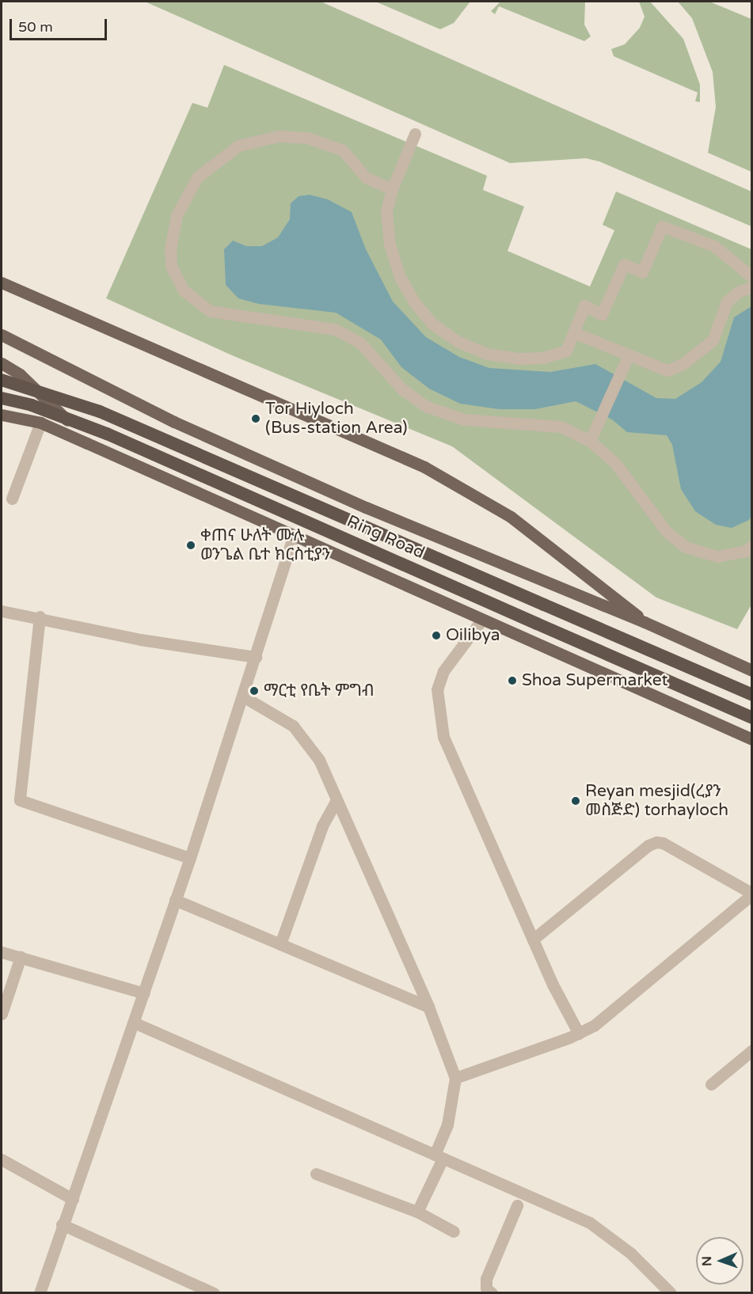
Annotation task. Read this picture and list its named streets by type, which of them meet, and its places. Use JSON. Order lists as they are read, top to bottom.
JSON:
{
  "streets": {
    "highway": ["Ring Road"]
  },
  "places": [
    "Tor Hiyloch (Bus-station Area)",
    "ቀጠና ሁለት ሙሉ ወንጌል ቤተ ክርስቲያን",
    "Oilibya",
    "Shoa Supermarket",
    "ማርቲ የቤት ምግብ",
    "Reyan mesjid(ረያን መስጅድ) torhayloch"
  ],
  "scale_bar": "50 m",
  "north": "left"
}
